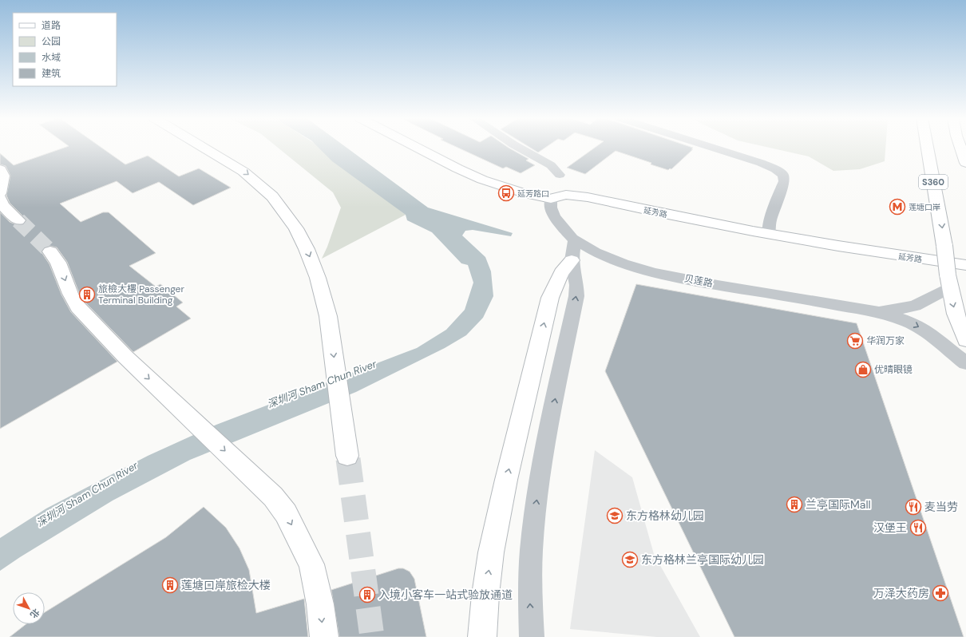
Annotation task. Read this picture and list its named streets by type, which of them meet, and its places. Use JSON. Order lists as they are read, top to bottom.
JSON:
{
  "streets": {
    "main road": ["S360", "延芳路"],
    "street": ["贝莲路"]
  },
  "crossings": [
    ["S360", "贝莲路"],
    ["延芳路", "贝莲路"]
  ],
  "water": ["深圳河 Sham Chun River"],
  "places": {
    "bus stop": ["延芳路口"],
    "metro station": ["莲塘口岸"],
    "building": [
      "旅檢大樓 Passenger Terminal Building",
      "兰亭国际Mall",
      "莲塘口岸旅检大楼",
      "入境小客车一站式验放通道"
    ],
    "supermarket": ["华润万家"],
    "shop": ["优晴眼镜"],
    "restaurant": ["麦当劳", "汉堡王"],
    "school or university": ["东方格林幼儿园", "东方格林兰亭国际幼儿园"],
    "pharmacy": ["万泽大药房"]
  },
  "legend": [
    "道路",
    "公园",
    "水域",
    "建筑"
  ],
  "north": "bottom right"
}
